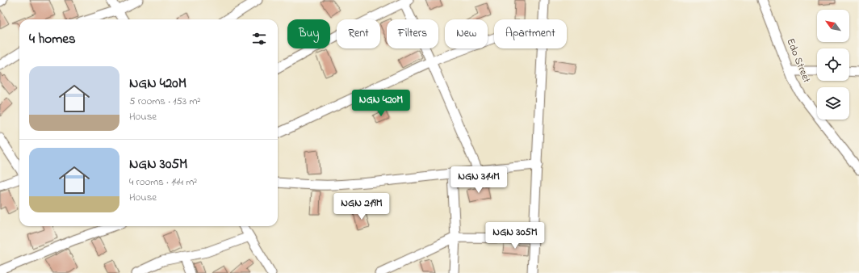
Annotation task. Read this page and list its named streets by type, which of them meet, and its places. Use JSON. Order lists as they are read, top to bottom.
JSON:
{
  "streets": {
    "street": ["Edo Street"]
  },
  "north": "top left",
  "page": {
    "chip": [
      "Buy",
      "Rent",
      "Filters",
      "New",
      "Apartment"
    ],
    "heading": "4 homes",
    "list": [
      {
        "name": "NGN 420M",
        "note": "5 rooms · 153 m² · House"
      },
      {
        "name": "NGN 305M",
        "note": "4 rooms · 144 m² · House"
      }
    ],
    "price": [
      "NGN 420M",
      "NGN 314M",
      "NGN 219M",
      "NGN 305M"
    ]
  }
}
